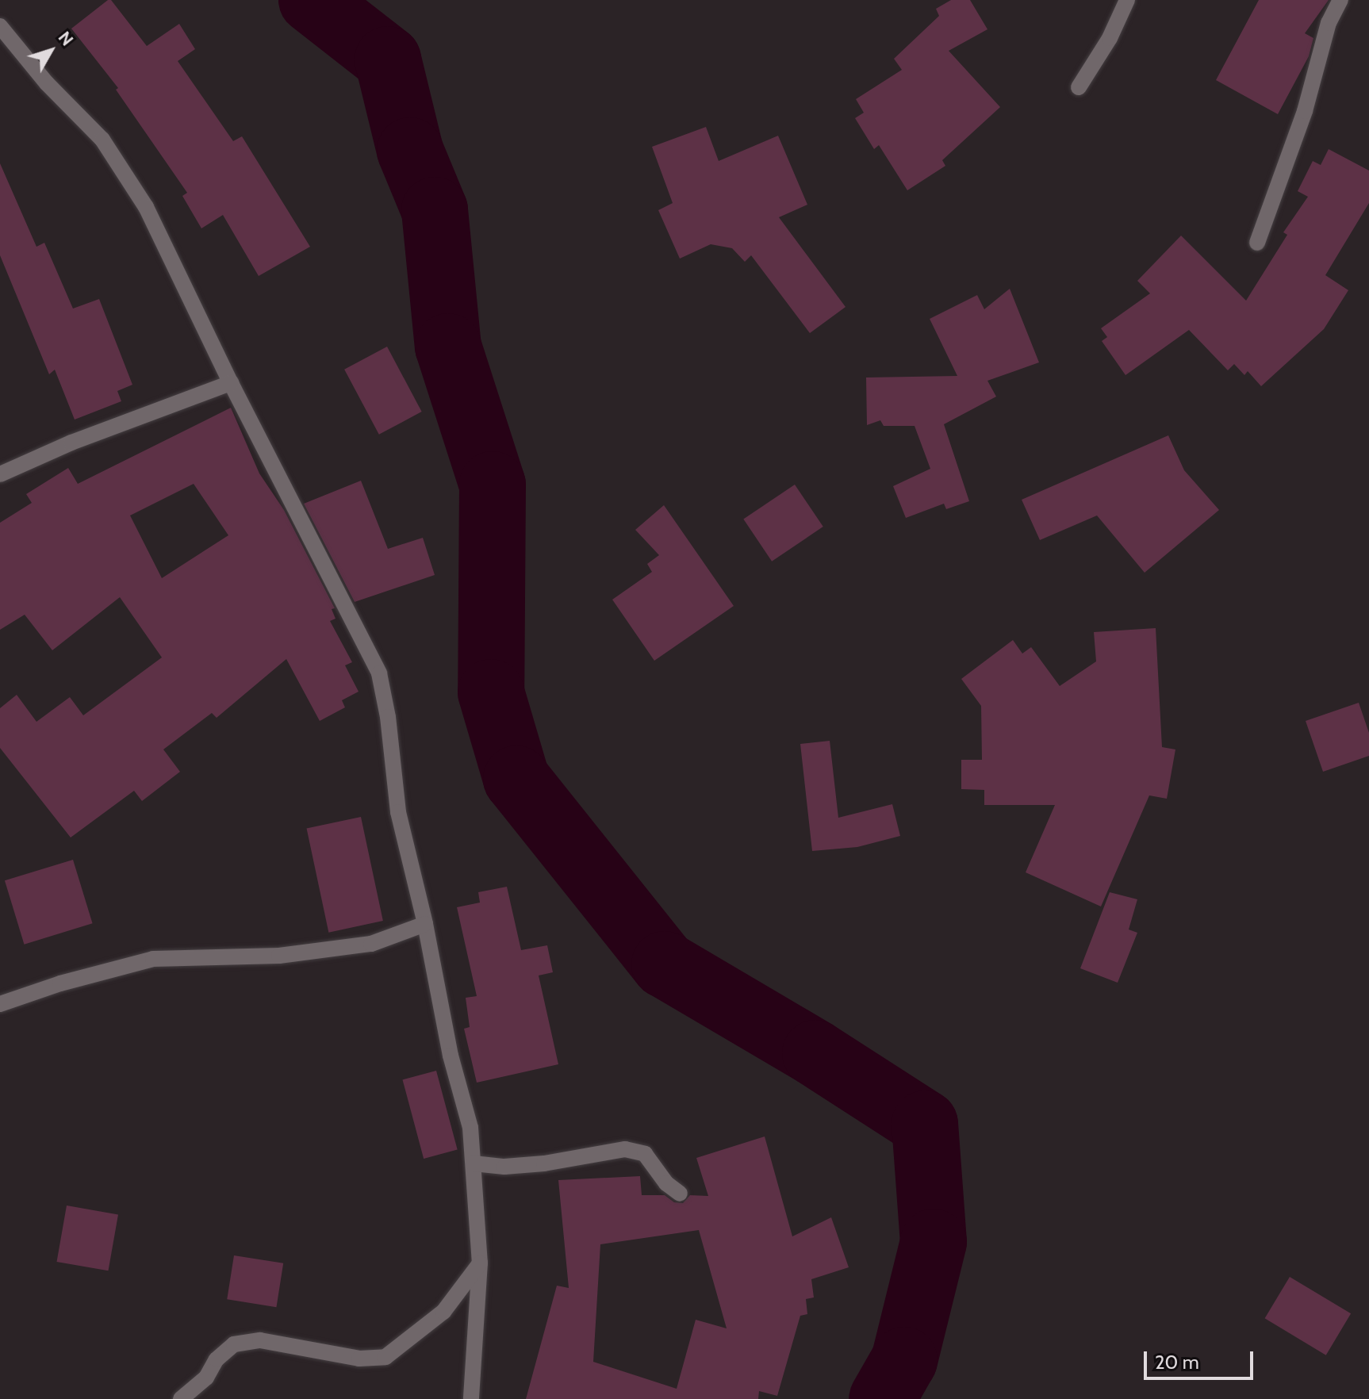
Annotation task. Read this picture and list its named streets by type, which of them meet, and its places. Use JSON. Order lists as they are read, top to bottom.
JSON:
{
  "scale_bar": "20 m",
  "north": "top right"
}
